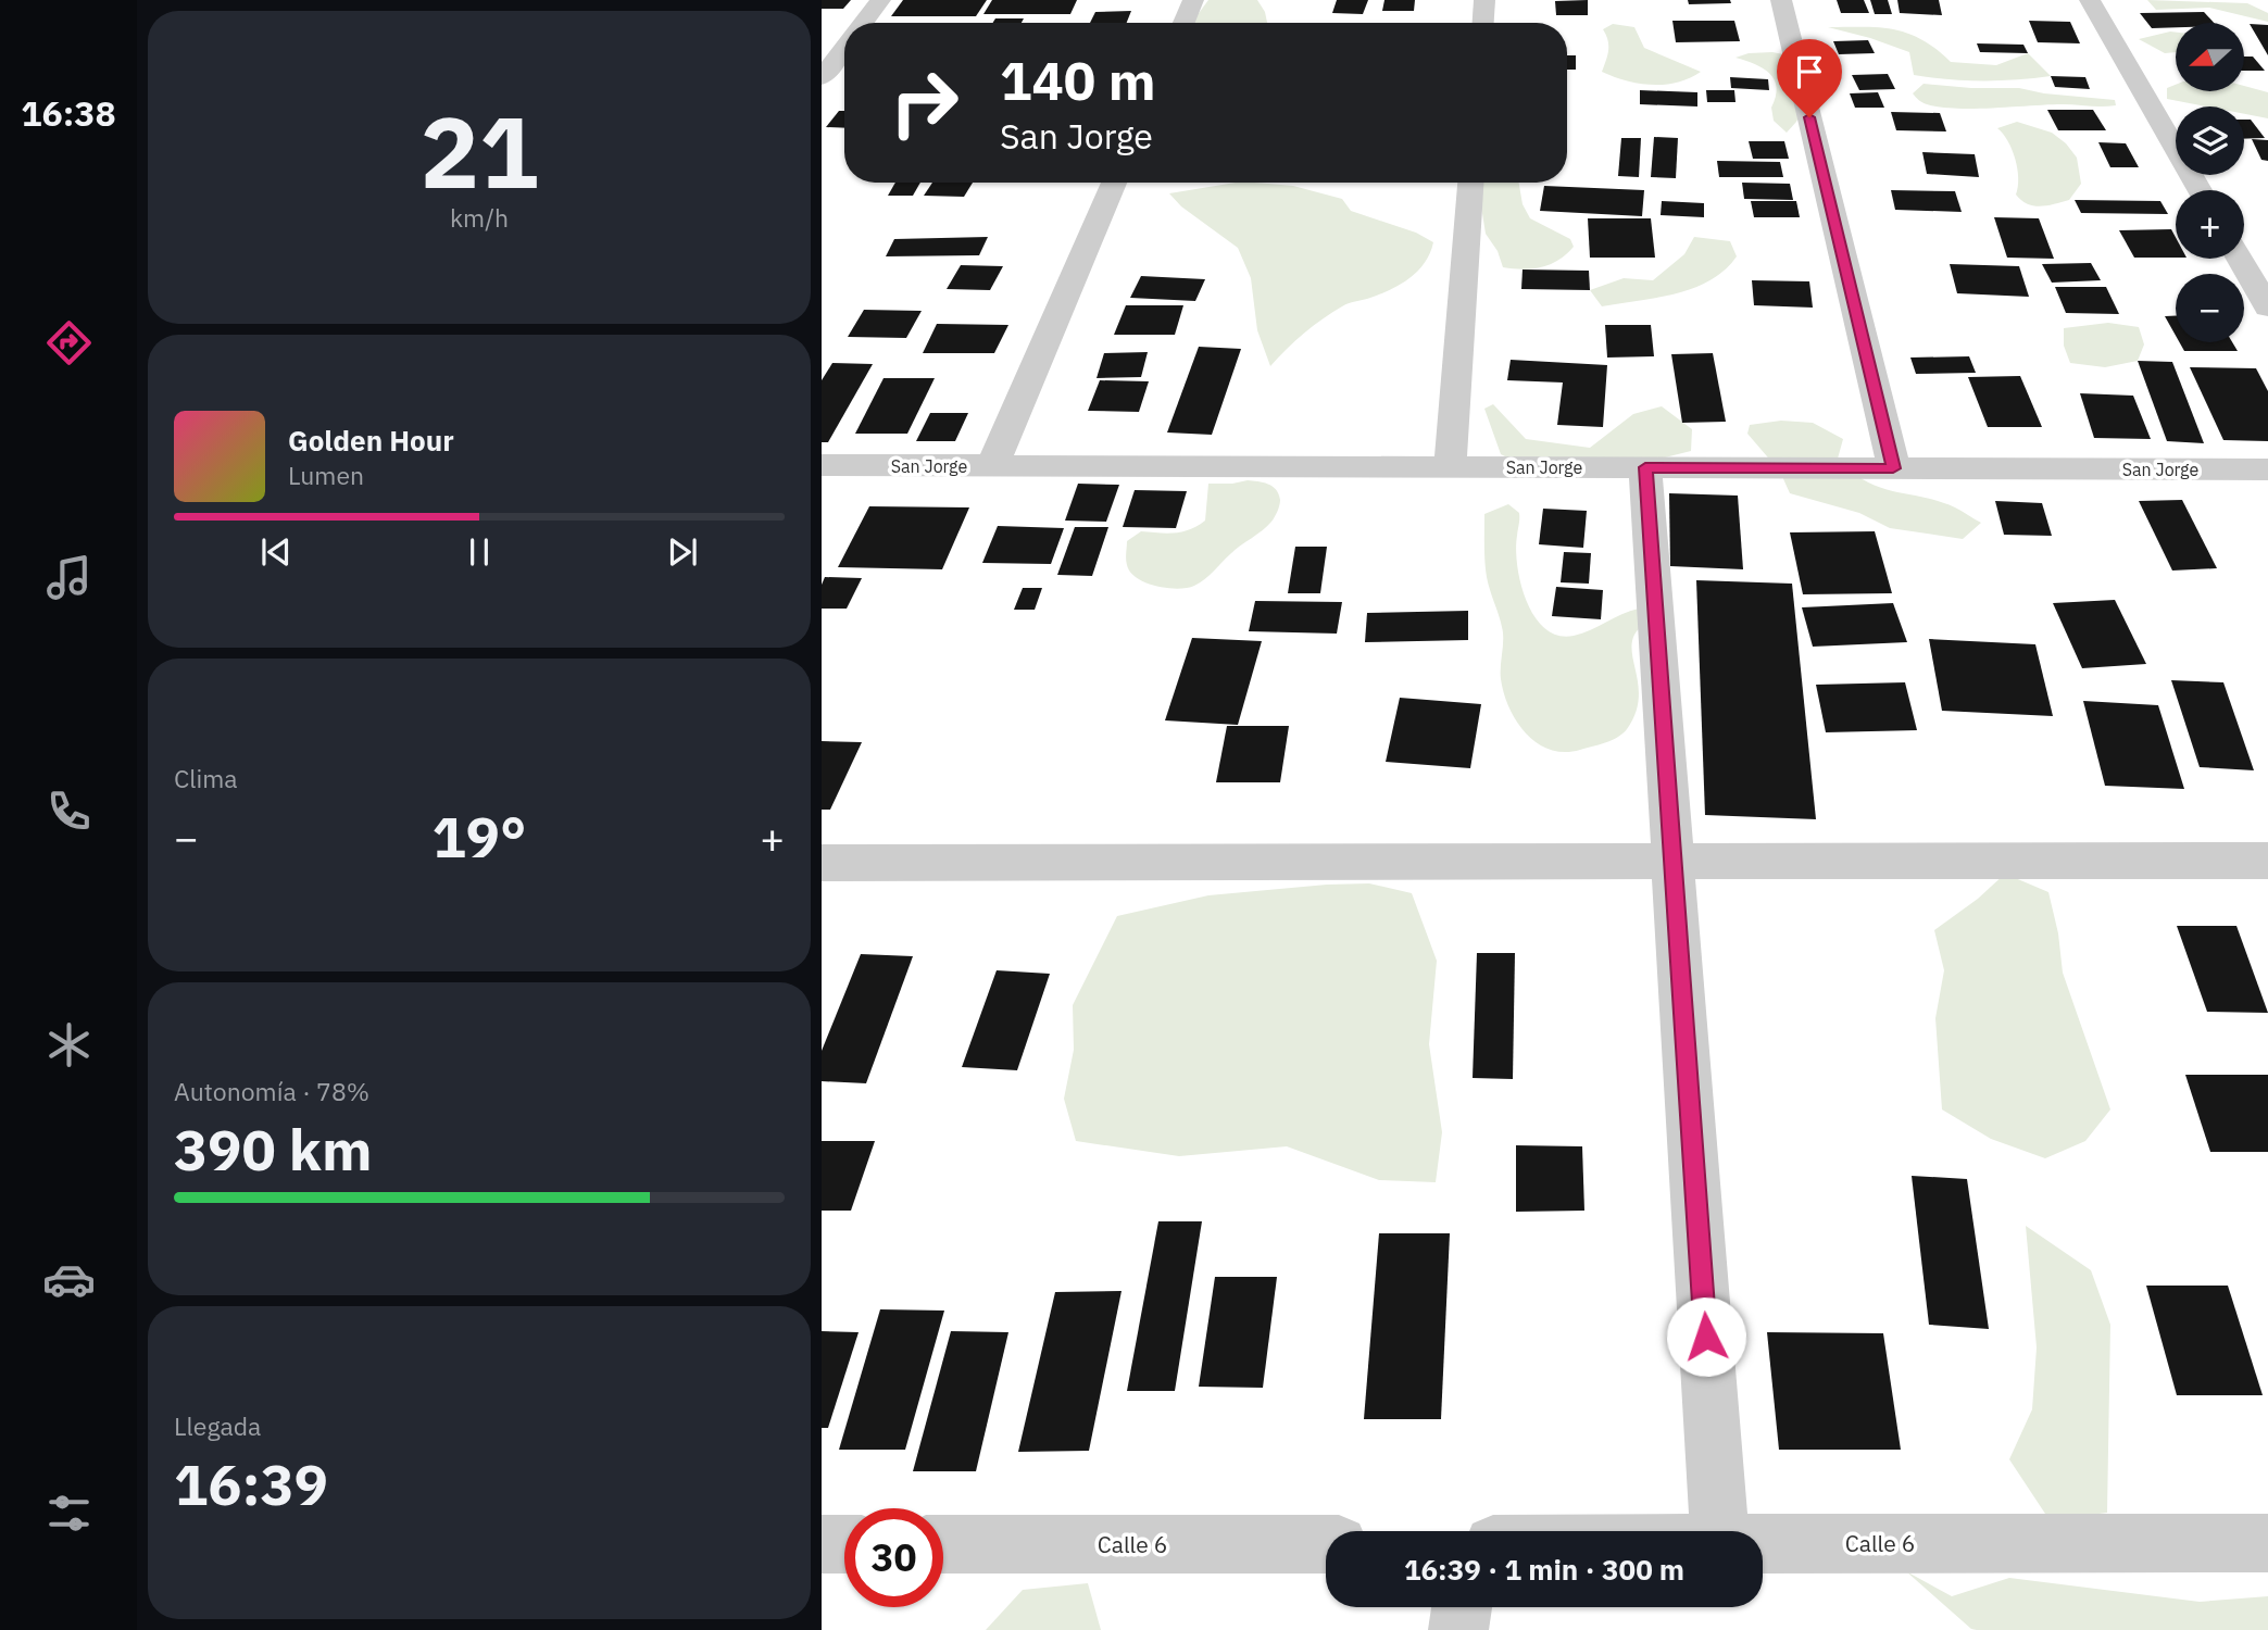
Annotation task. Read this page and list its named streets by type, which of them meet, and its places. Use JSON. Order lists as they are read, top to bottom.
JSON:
{
  "streets": {
    "street": ["San Jorge", "Calle 6"]
  },
  "north": "left",
  "page": {
    "tabs": "16:38",
    "tile": [
      ["21", "km/h"],
      "Clima",
      ["Autonomía · 78%", "390 km"],
      ["Llegada", "16:39"]
    ],
    "map_buttons": ["+", "−"],
    "turn": ["140 m", "San Jorge"],
    "song": ["Golden Hour", "Lumen"],
    "heat": ["−", "19°", "+"],
    "limit": "30",
    "trip": "16:39 · 1 min · 300 m"
  }
}
